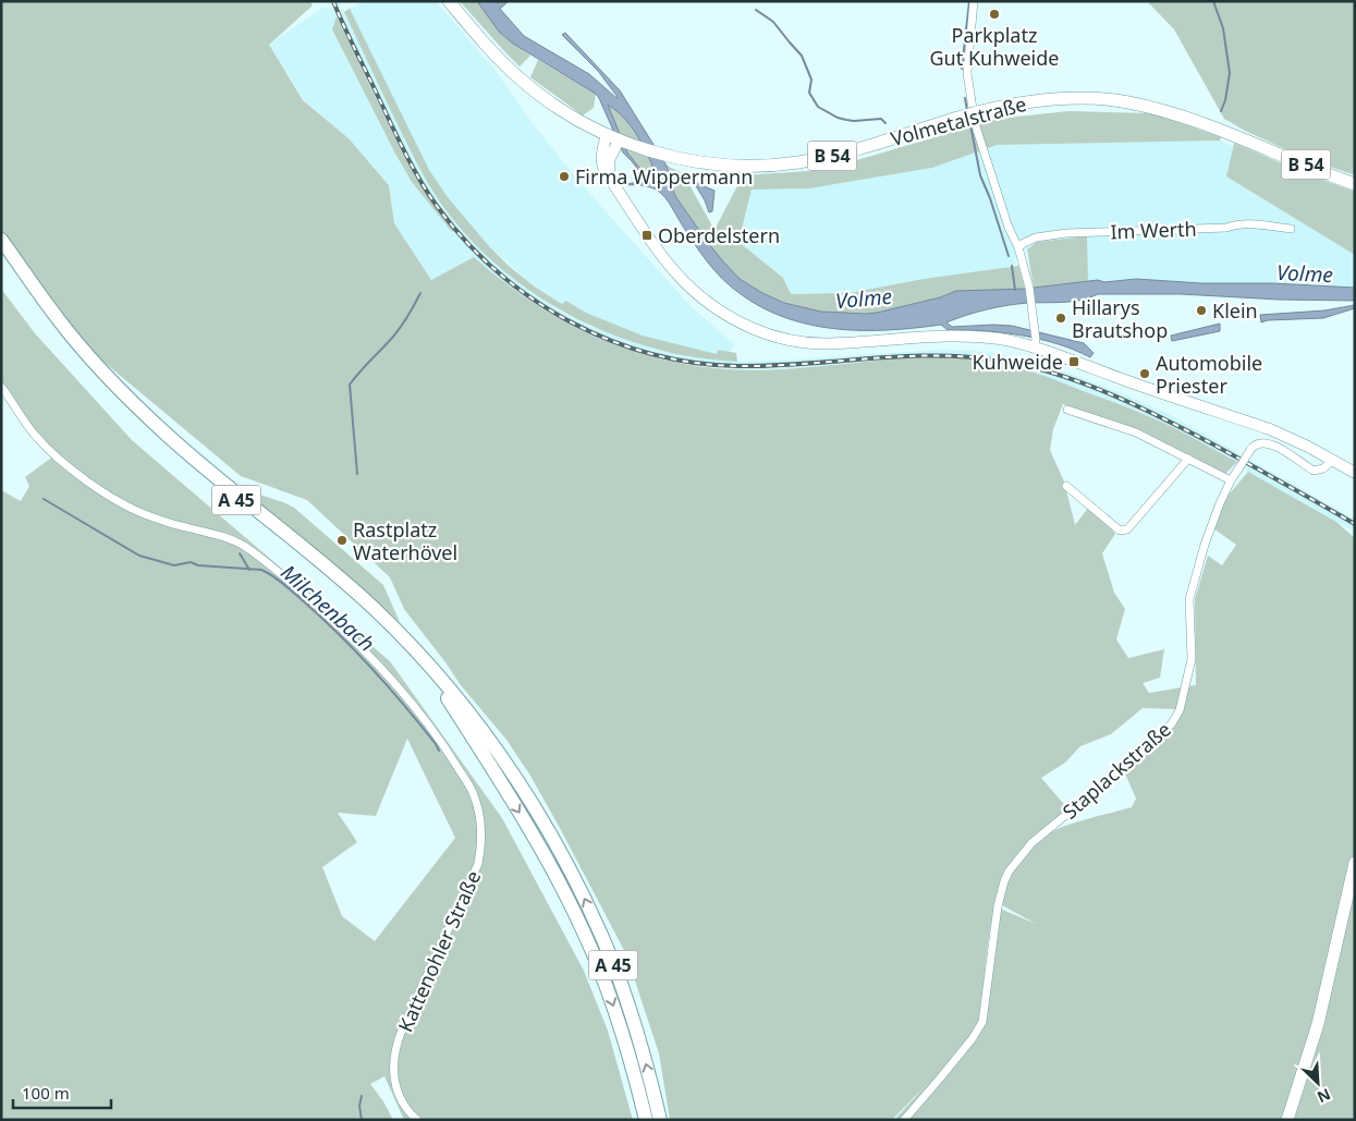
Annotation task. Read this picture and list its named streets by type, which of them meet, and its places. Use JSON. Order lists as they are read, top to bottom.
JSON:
{
  "streets": {
    "highway": ["A 45"],
    "main road": ["Volmetalstraße", "B 54"],
    "street": ["Im Werth", "Staplackstraße", "Kattenohler Straße"]
  },
  "crossings": [
    ["Volmetalstraße", "B 54"]
  ],
  "water": ["Volme", "Milchenbach"],
  "places": {
    "other": [
      "Parkplatz Gut Kuhweide",
      "Firma Wippermann",
      "Klein",
      "Hillarys Brautshop",
      "Automobile Priester",
      "Rastplatz Waterhövel"
    ],
    "transit": ["Oberdelstern", "Kuhweide"]
  },
  "scale_bar": "100 m",
  "north": "bottom right"
}
